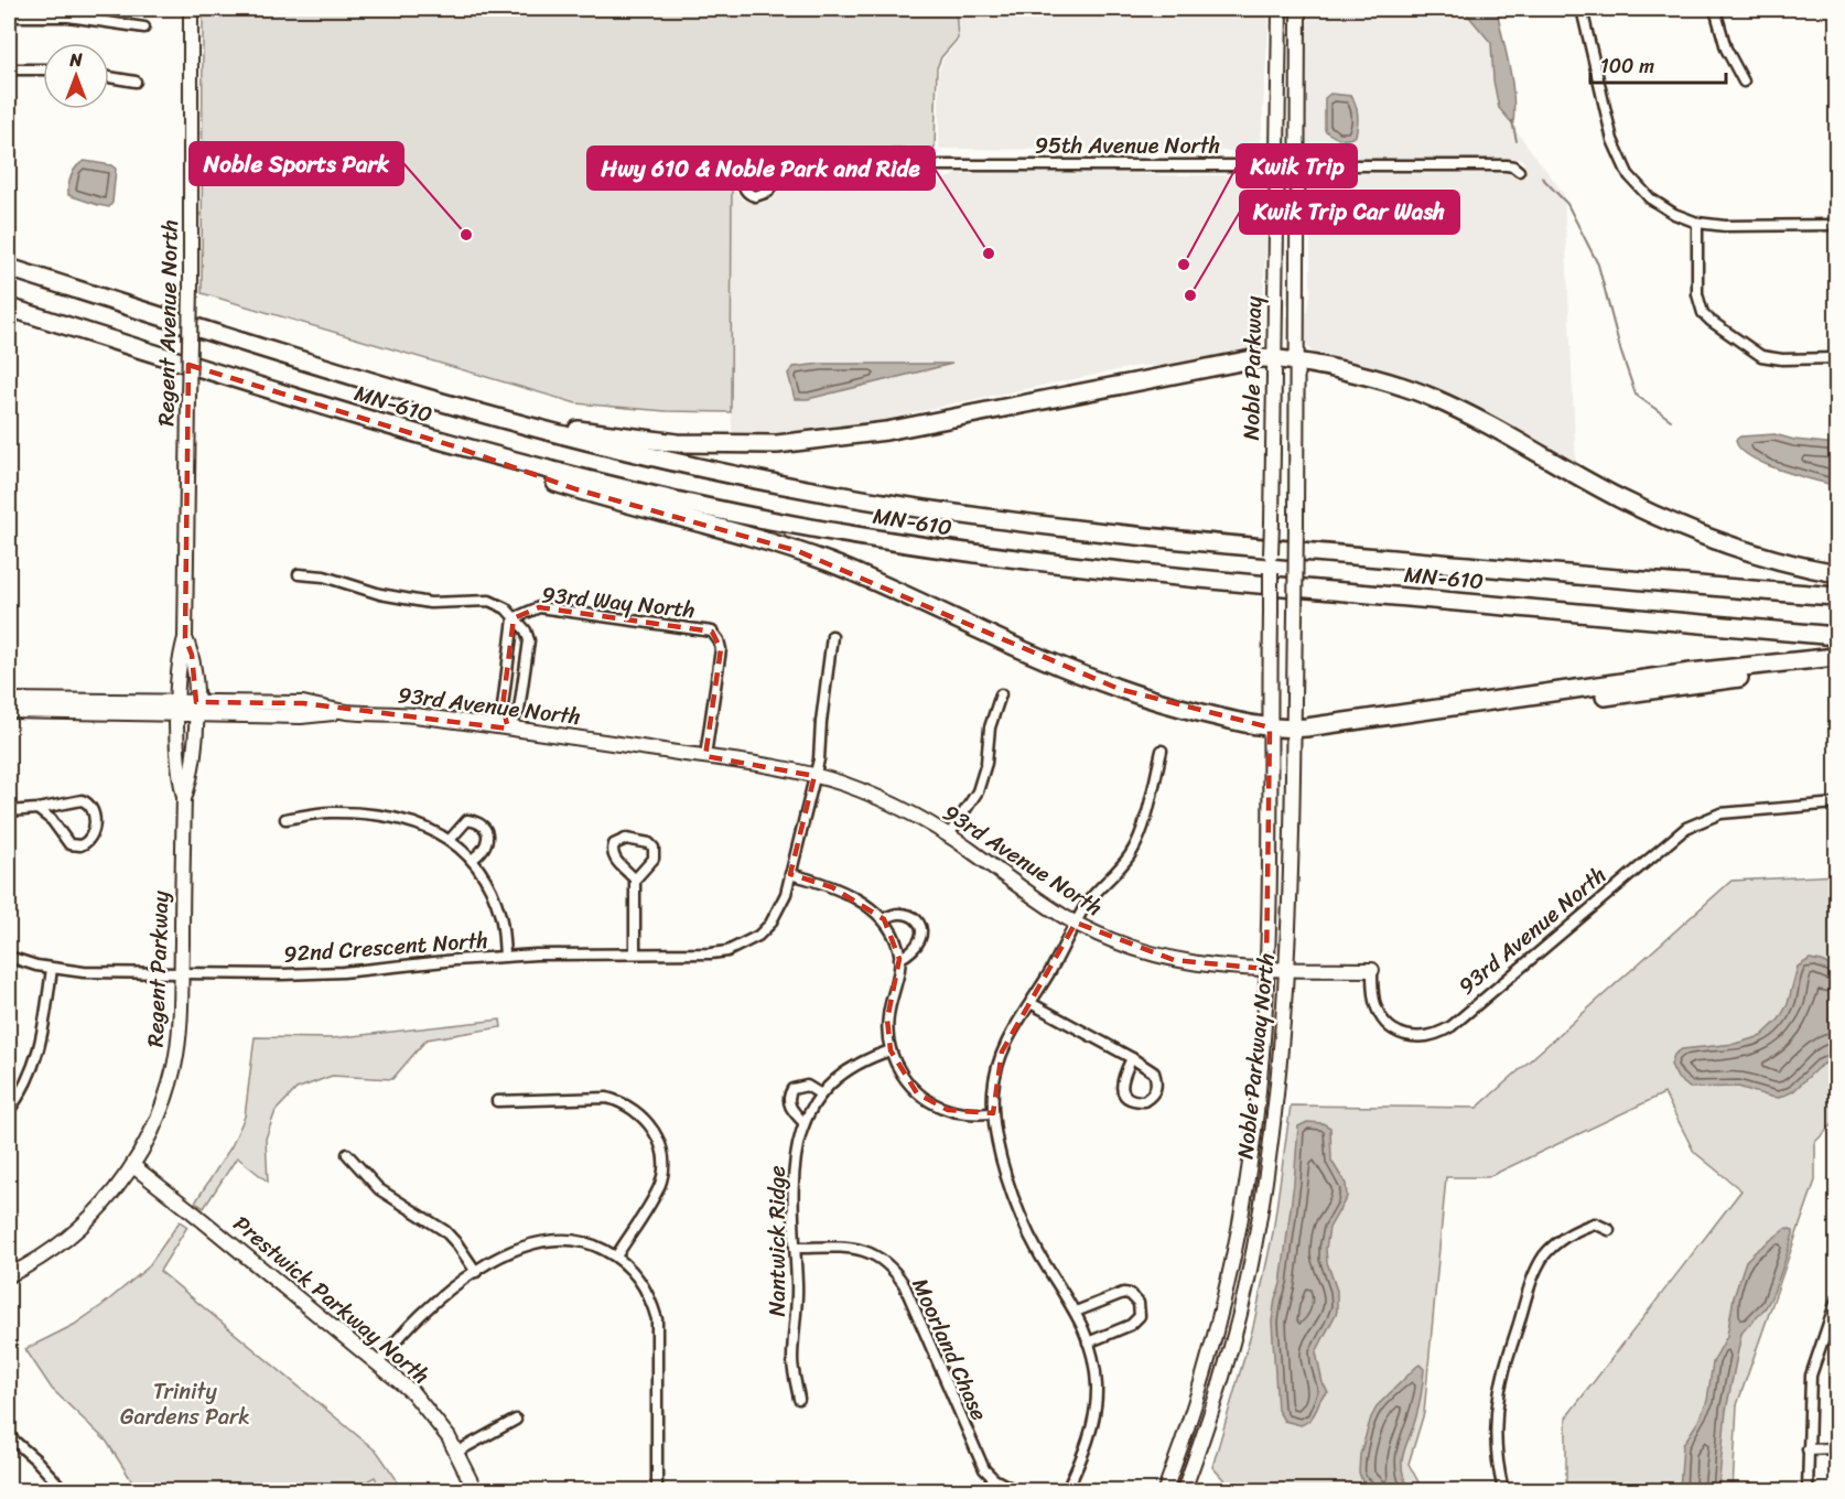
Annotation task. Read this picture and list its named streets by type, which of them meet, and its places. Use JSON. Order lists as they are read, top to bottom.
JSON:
{
  "streets": {
    "highway": ["MN-610"],
    "street": [
      "95th Avenue North",
      "Regent Avenue North",
      "Noble Parkway",
      "93rd Way North",
      "93rd Avenue North",
      "92nd Crescent North",
      "Regent Parkway",
      "Noble Parkway North",
      "Nantwick Ridge",
      "Prestwick Parkway North",
      "Moorland Chase"
    ]
  },
  "crossings": [
    ["95th Avenue North", "Noble Parkway"],
    ["Regent Avenue North", "93rd Avenue North"],
    ["Regent Avenue North", "Regent Parkway"],
    ["Noble Parkway", "Noble Parkway North"],
    ["93rd Way North", "93rd Avenue North"],
    ["93rd Avenue North", "92nd Crescent North"],
    ["93rd Avenue North", "Regent Parkway"],
    ["93rd Avenue North", "Noble Parkway North"],
    ["92nd Crescent North", "Regent Parkway"],
    ["Regent Parkway", "Prestwick Parkway North"],
    ["Nantwick Ridge", "Moorland Chase"]
  ],
  "parks": ["Trinity Gardens Park"],
  "places": [
    "Noble Sports Park",
    "Hwy 610 & Noble Park and Ride",
    "Kwik Trip",
    "Kwik Trip Car Wash"
  ],
  "scale_bar": "100 m",
  "north": "top"
}
